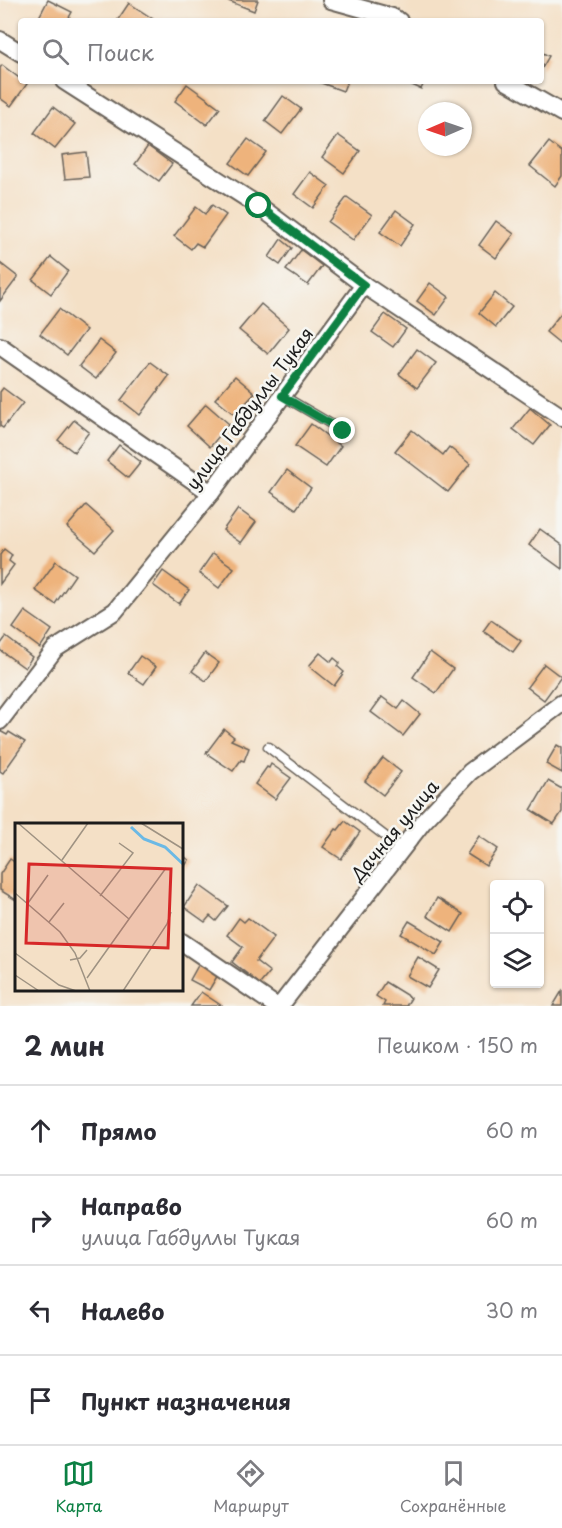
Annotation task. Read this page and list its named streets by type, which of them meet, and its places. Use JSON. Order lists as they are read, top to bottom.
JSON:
{
  "streets": {
    "street": ["улица Габдуллы Тукая", "Дачная улица"]
  },
  "north": "left",
  "page": {
    "search": "Поиск",
    "heading": ["2 мин", "Пешком · 150 m"],
    "list": [
      ["Прямо", "60 m"],
      ["Направо", "улица Габдуллы Тукая", "60 m"],
      ["Налево", "30 m"],
      "Пункт назначения"
    ],
    "nav": ["Карта", "Маршрут", "Сохранённые"]
  }
}
